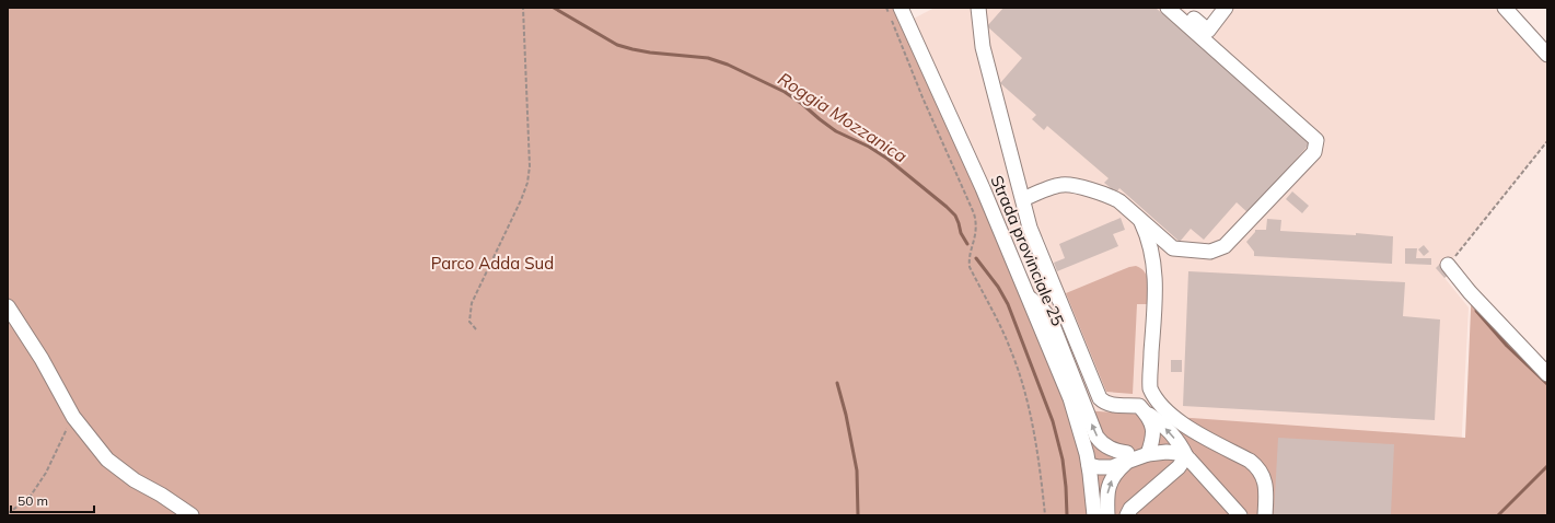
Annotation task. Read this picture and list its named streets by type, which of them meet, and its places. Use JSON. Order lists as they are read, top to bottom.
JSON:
{
  "streets": {
    "street": ["Strada provinciale 25"]
  },
  "water": ["Roggia Mozzanica"],
  "parks": ["Parco Adda Sud"],
  "scale_bar": "50 m"
}
